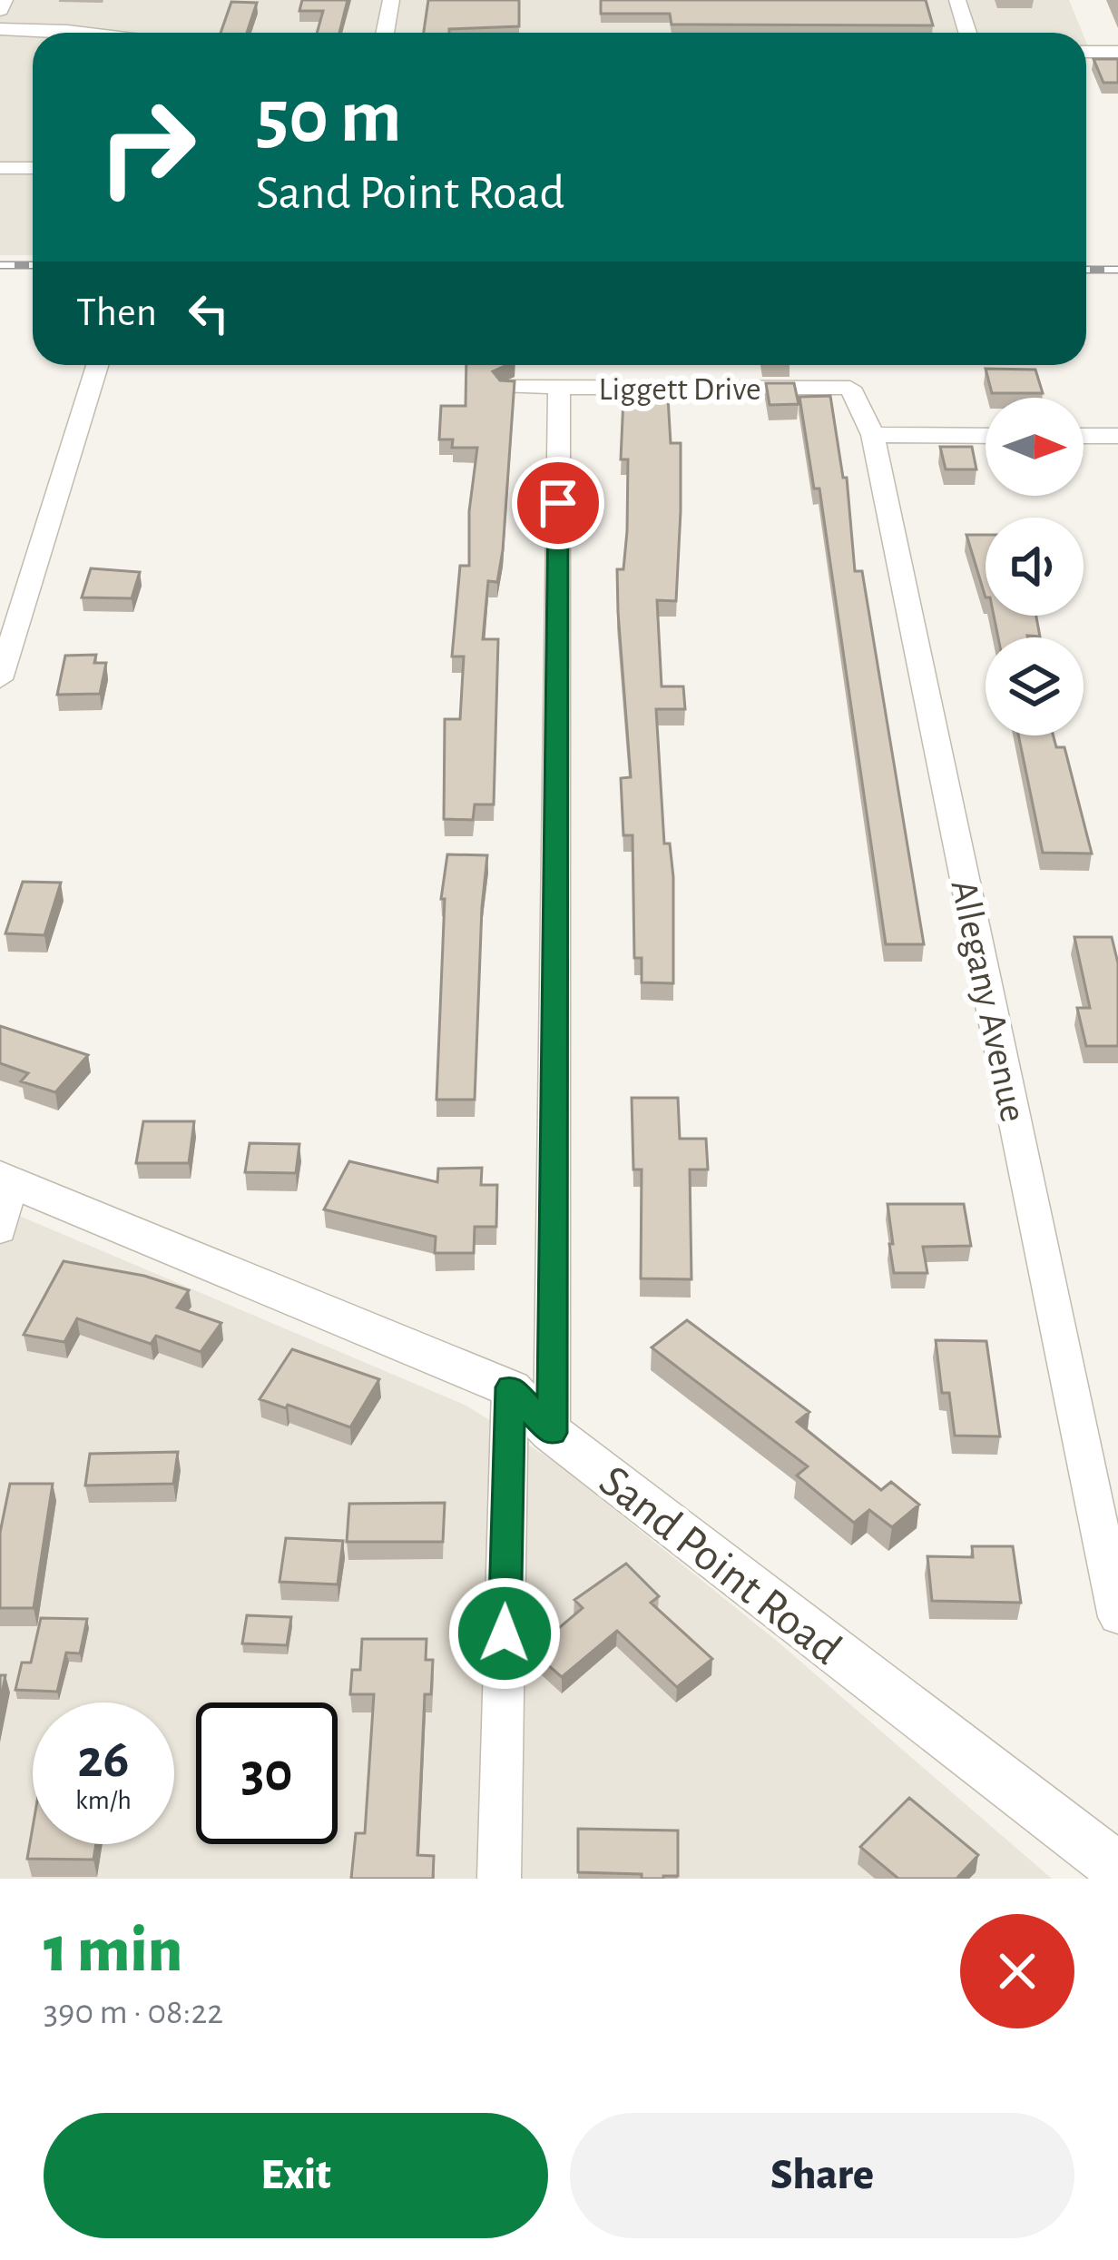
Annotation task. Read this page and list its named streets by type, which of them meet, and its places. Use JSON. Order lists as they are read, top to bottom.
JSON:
{
  "streets": {
    "street": ["Liggett Drive", "Allegany Avenue", "Sand Point Road"]
  },
  "crossings": [
    ["Liggett Drive", "Allegany Avenue"]
  ],
  "north": "right",
  "page": {
    "turn": ["50 m", "Sand Point Road"],
    "then": "Then",
    "speed": "26 km/h",
    "limit": "30",
    "heading": ["1 min", "390 m · 08:22"],
    "buttons": ["Exit", "Share"]
  }
}
